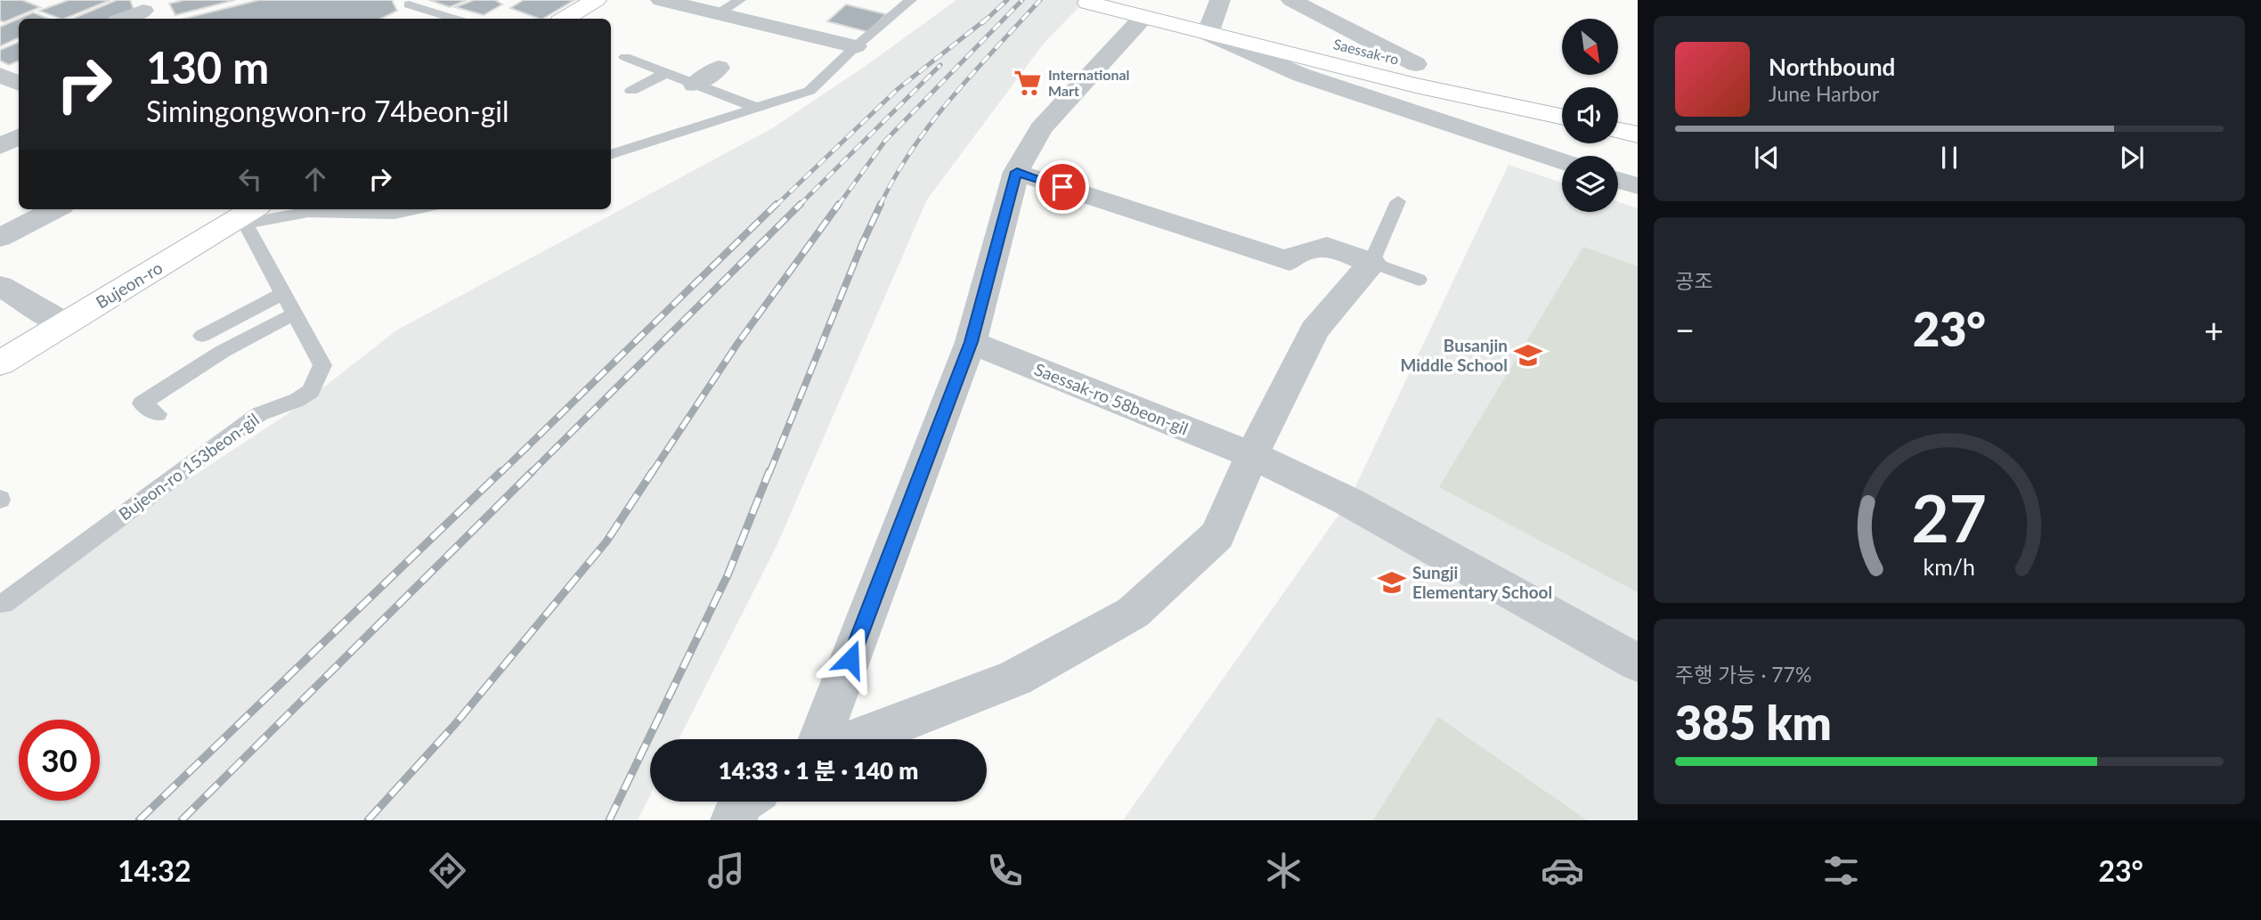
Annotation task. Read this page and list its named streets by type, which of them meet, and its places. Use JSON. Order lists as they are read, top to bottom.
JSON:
{
  "streets": {
    "main road": ["Saessak-ro", "Bujeon-ro"],
    "street": ["Saessak-ro 58beon-gil"],
    "lane": ["Bujeon-ro 153beon-gil"]
  },
  "crossings": [
    ["Bujeon-ro", "Bujeon-ro 153beon-gil"]
  ],
  "places": {
    "supermarket": ["International Mart"],
    "school or university": ["Busanjin Middle School", "Sungji Elementary School"]
  },
  "north": "bottom right",
  "page": {
    "turn": ["130 m", "Simingongwon-ro 74beon-gil"],
    "song": ["Northbound", "June Harbor"],
    "tile": [
      "공조",
      ["주행 가능 · 77%", "385 km"]
    ],
    "heat": ["−", "23°", "+"],
    "limit": "30",
    "trip": "14:33 · 1 분 · 140 m",
    "tabs": ["14:32", "23°"],
    "gauge": ["27", "km/h"]
  }
}
